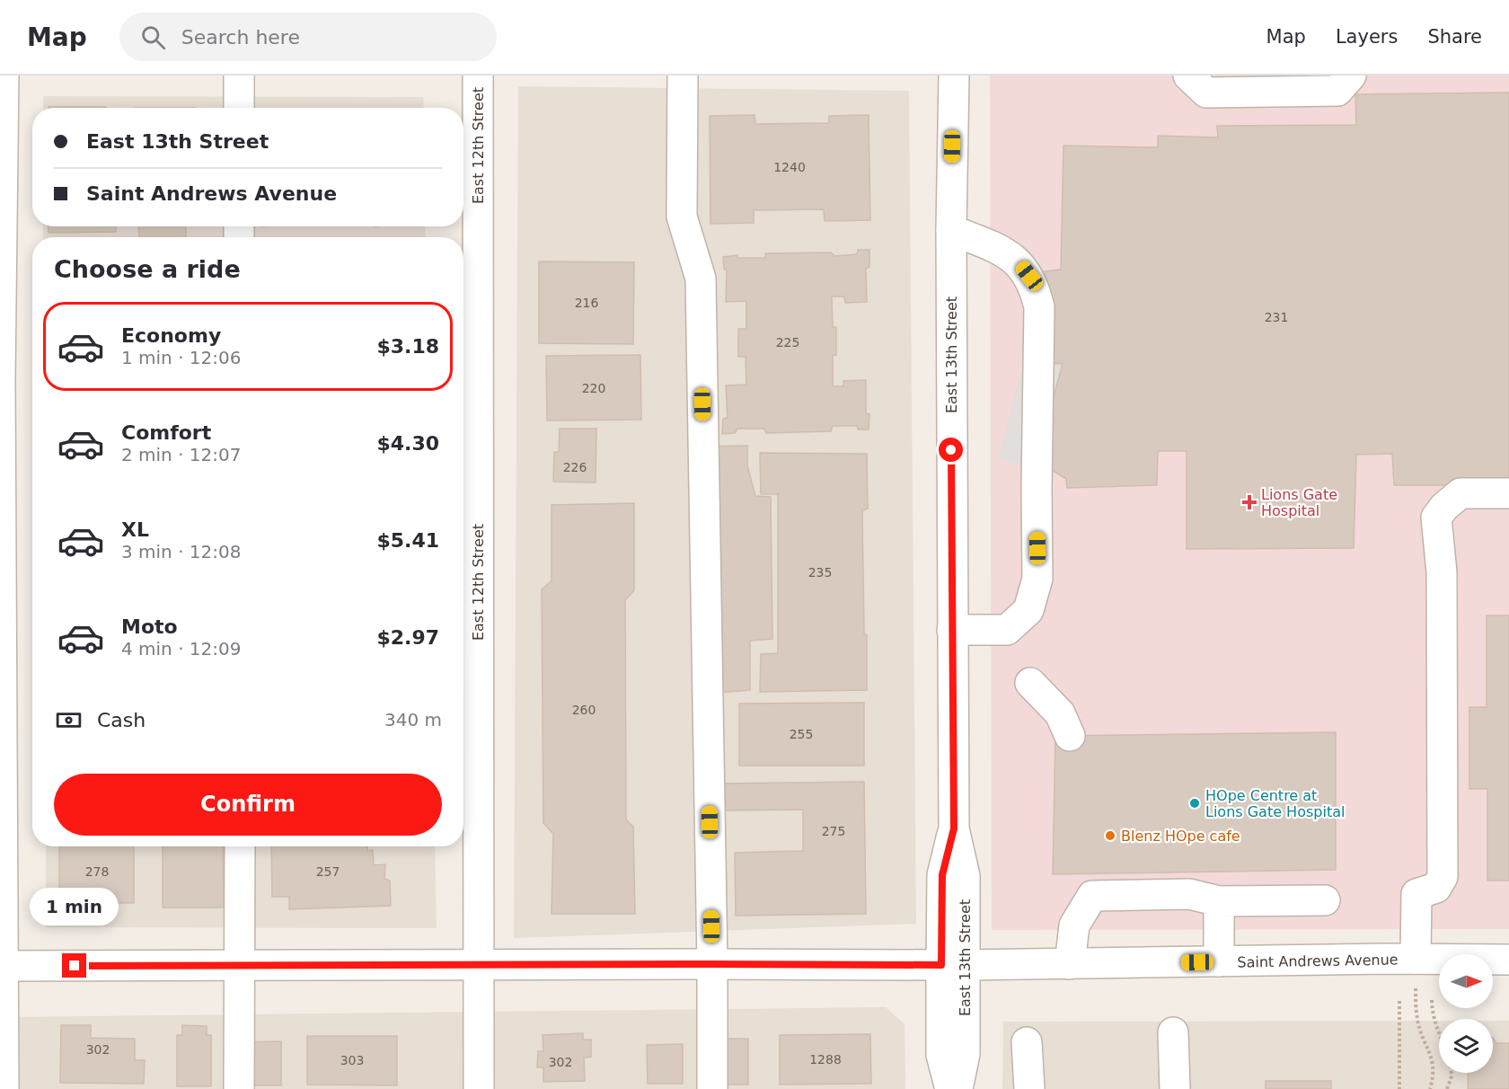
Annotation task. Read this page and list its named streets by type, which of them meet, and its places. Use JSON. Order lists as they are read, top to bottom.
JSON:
{
  "streets": {
    "street": ["East 12th Street", "East 13th Street", "Saint Andrews Avenue"]
  },
  "crossings": [
    ["East 12th Street", "Saint Andrews Avenue"],
    ["East 13th Street", "Saint Andrews Avenue"]
  ],
  "places": {
    "health": ["Lions Gate Hospital"],
    "other": ["HOpe Centre at Lions Gate Hospital", "Blenz HOpe cafe"]
  },
  "house_numbers": [
    "1240",
    "216",
    "231",
    "225",
    "220",
    "226",
    "235",
    "260",
    "255",
    "275",
    "278",
    "257",
    "302",
    "1288",
    "303",
    "302"
  ],
  "north": "right",
  "page": {
    "header": "Map",
    "search": "Search here",
    "nav": ["Map", "Layers", "Share"],
    "banner": ["East 13th Street", "Saint Andrews Avenue"],
    "heading": "Choose a ride",
    "list": [
      {
        "name": "Economy",
        "note": "1 min · 12:06",
        "value": "$3.18"
      },
      {
        "name": "Comfort",
        "note": "2 min · 12:07",
        "value": "$4.30"
      },
      {
        "name": "XL",
        "note": "3 min · 12:08",
        "value": "$5.41"
      },
      {
        "name": "Moto",
        "note": "4 min · 12:09",
        "value": "$2.97"
      }
    ],
    "pay": ["Cash", "340 m"],
    "buttons": "Confirm",
    "bubble": "1 min"
  }
}
